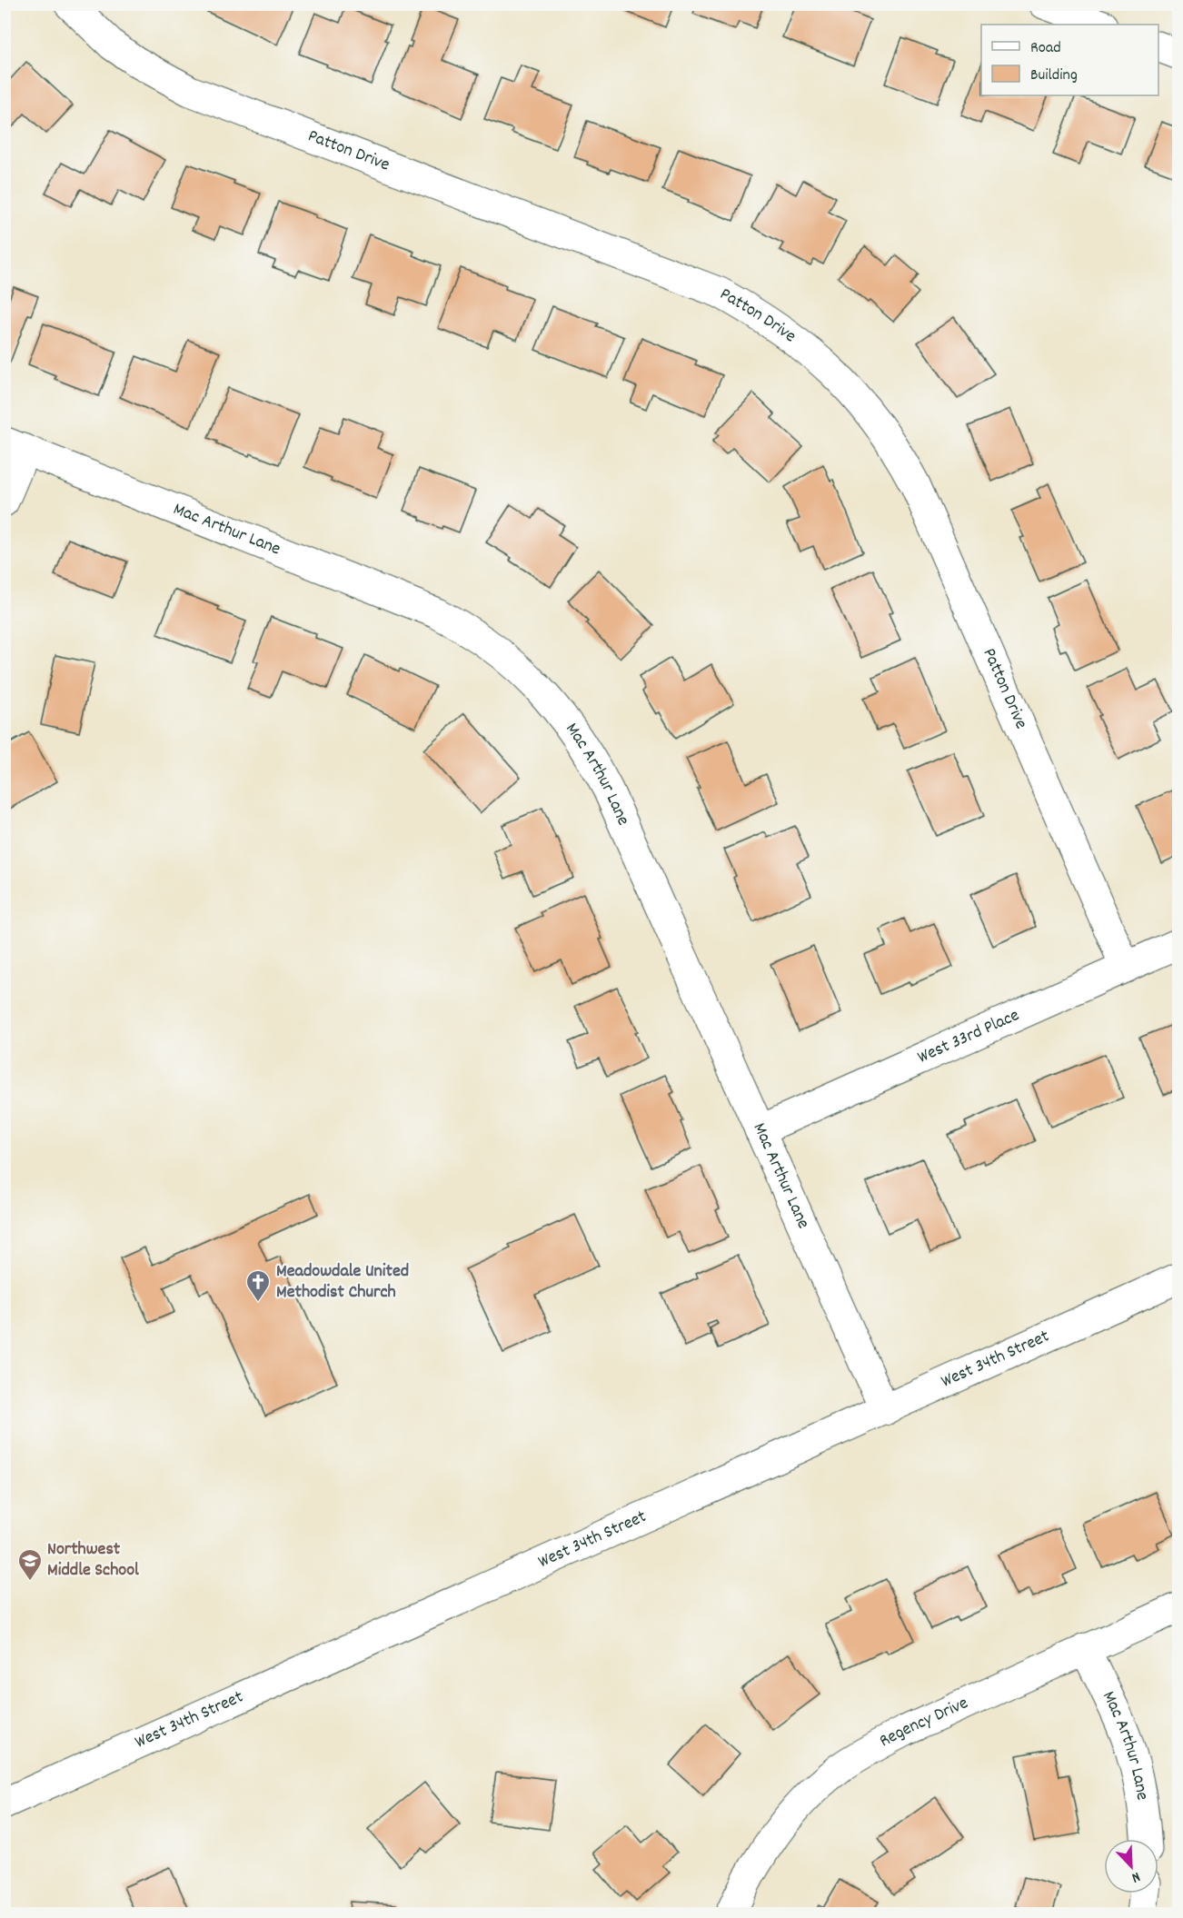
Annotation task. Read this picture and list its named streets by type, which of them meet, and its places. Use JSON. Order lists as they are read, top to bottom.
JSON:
{
  "streets": {
    "street": [
      "Patton Drive",
      "Mac Arthur Lane",
      "West 33rd Place",
      "West 34th Street",
      "Regency Drive"
    ]
  },
  "crossings": [
    ["Patton Drive", "West 33rd Place"],
    ["Mac Arthur Lane", "West 33rd Place"],
    ["Mac Arthur Lane", "West 34th Street"],
    ["Mac Arthur Lane", "Regency Drive"]
  ],
  "places": {
    "church": ["Meadowdale United Methodist Church"],
    "school or university": ["Northwest Middle School"]
  },
  "legend": ["Road", "Building"],
  "north": "bottom right"
}
